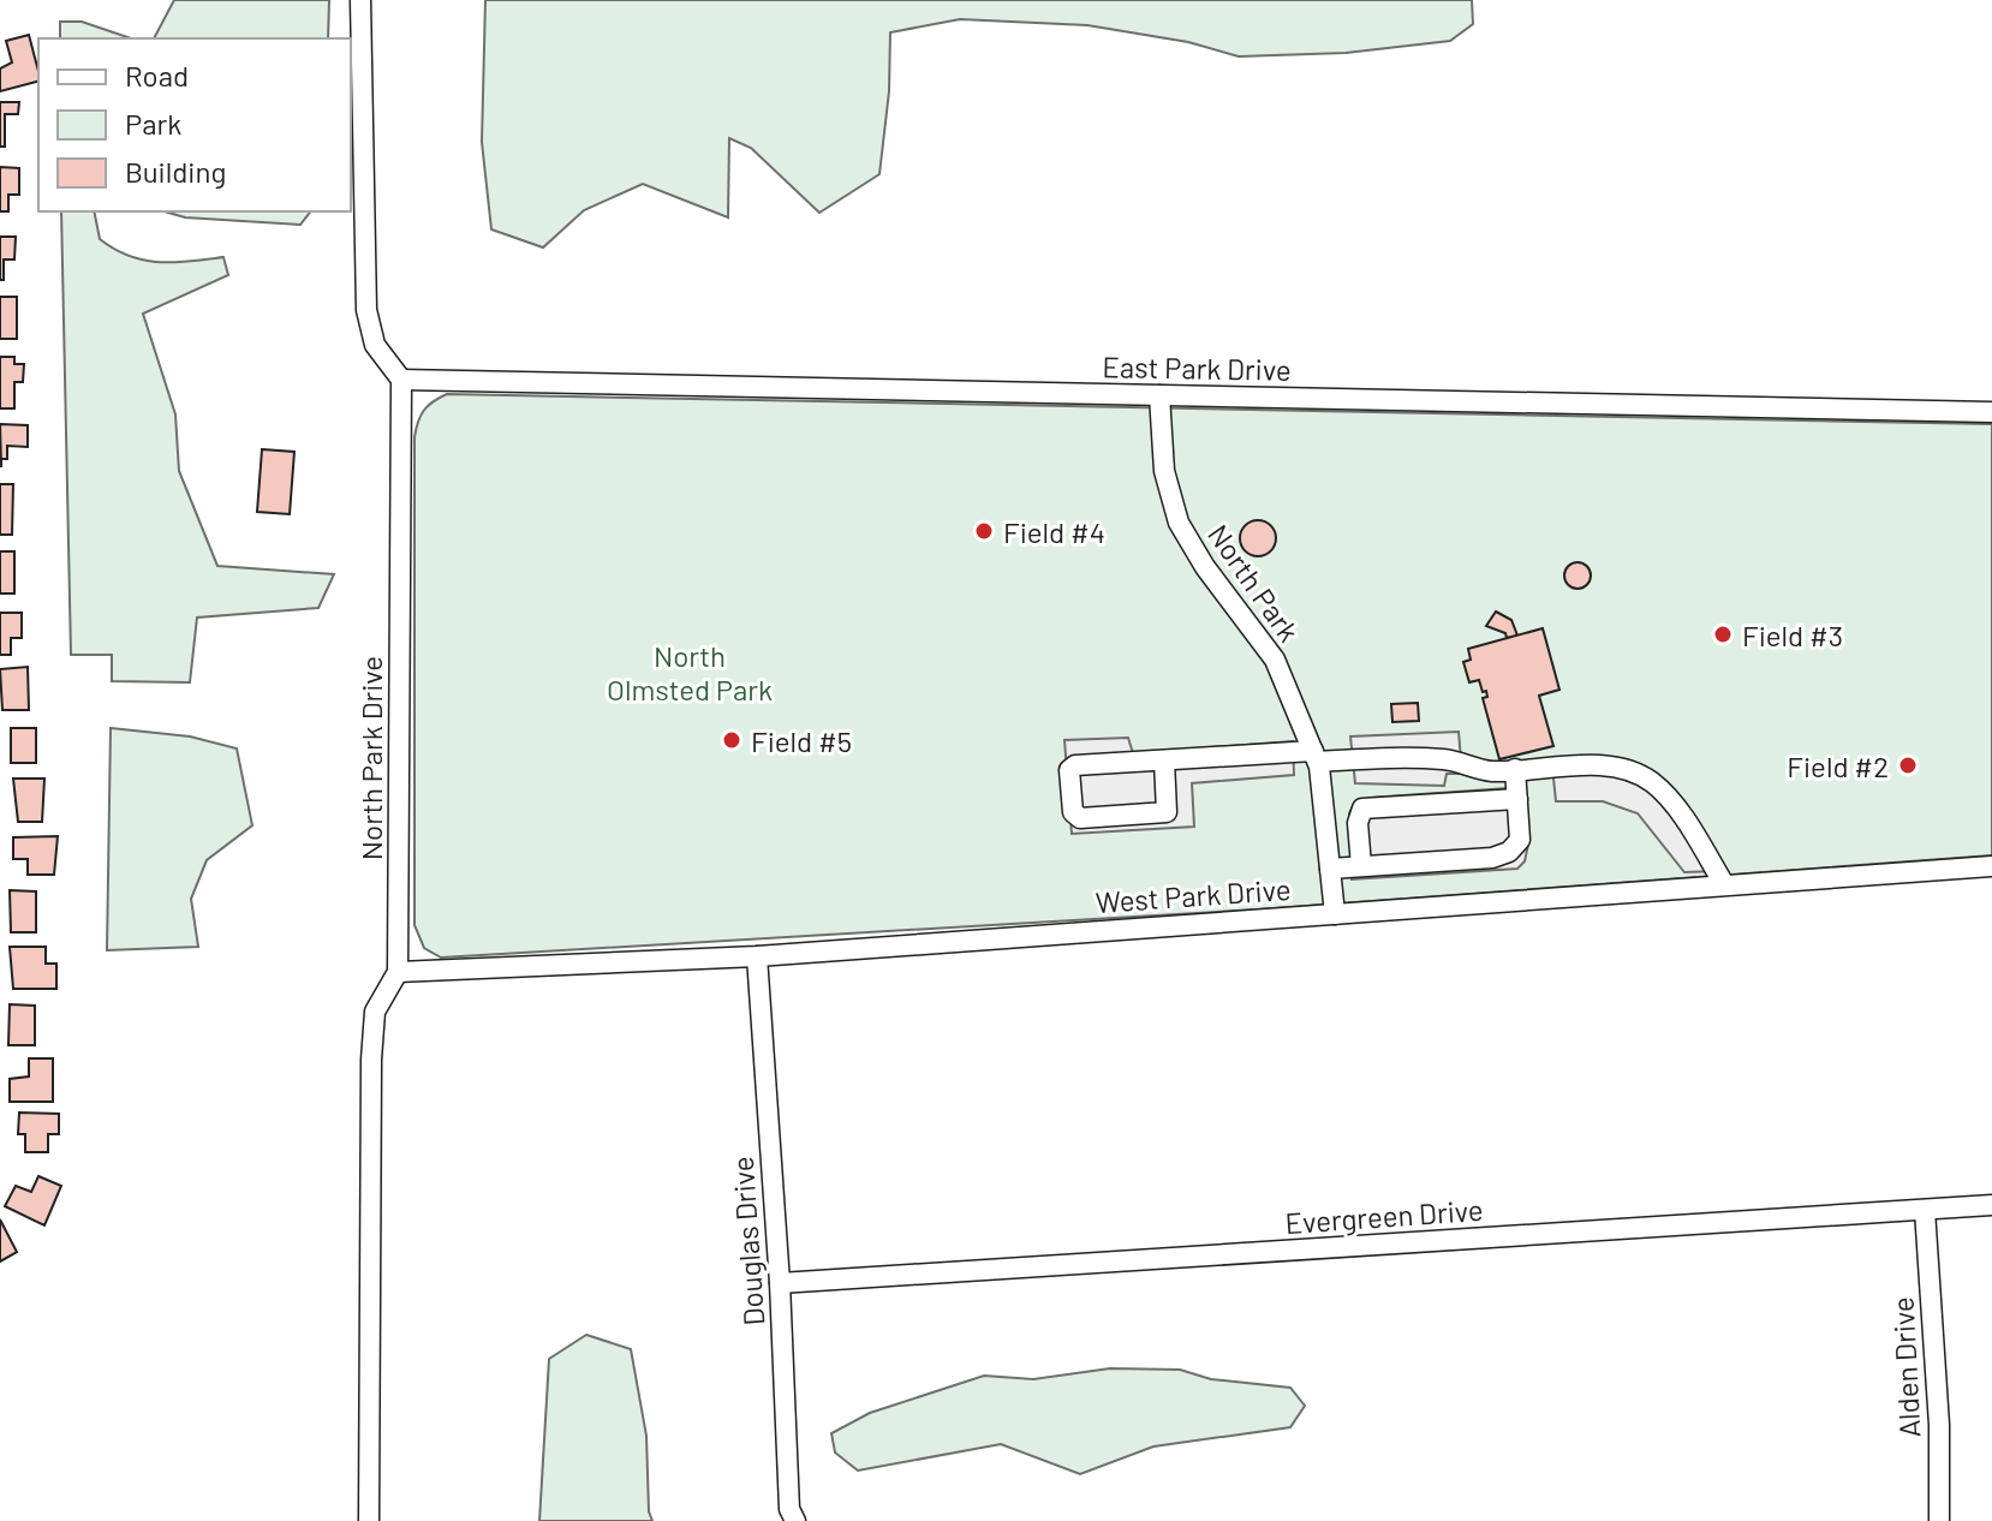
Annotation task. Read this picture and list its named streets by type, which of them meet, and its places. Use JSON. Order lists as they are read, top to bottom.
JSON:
{
  "streets": {
    "street": [
      "East Park Drive",
      "North Park",
      "North Park Drive",
      "West Park Drive",
      "Evergreen Drive",
      "Douglas Drive",
      "Alden Drive"
    ]
  },
  "crossings": [
    ["East Park Drive", "North Park"],
    ["East Park Drive", "North Park Drive"],
    ["North Park", "West Park Drive"],
    ["North Park Drive", "West Park Drive"],
    ["West Park Drive", "Douglas Drive"],
    ["Evergreen Drive", "Douglas Drive"],
    ["Evergreen Drive", "Alden Drive"]
  ],
  "parks": ["North Olmsted Park"],
  "places": [
    "Field #4",
    "Field #3",
    "Field #5",
    "Field #2"
  ],
  "legend": ["Road", "Park", "Building"]
}
